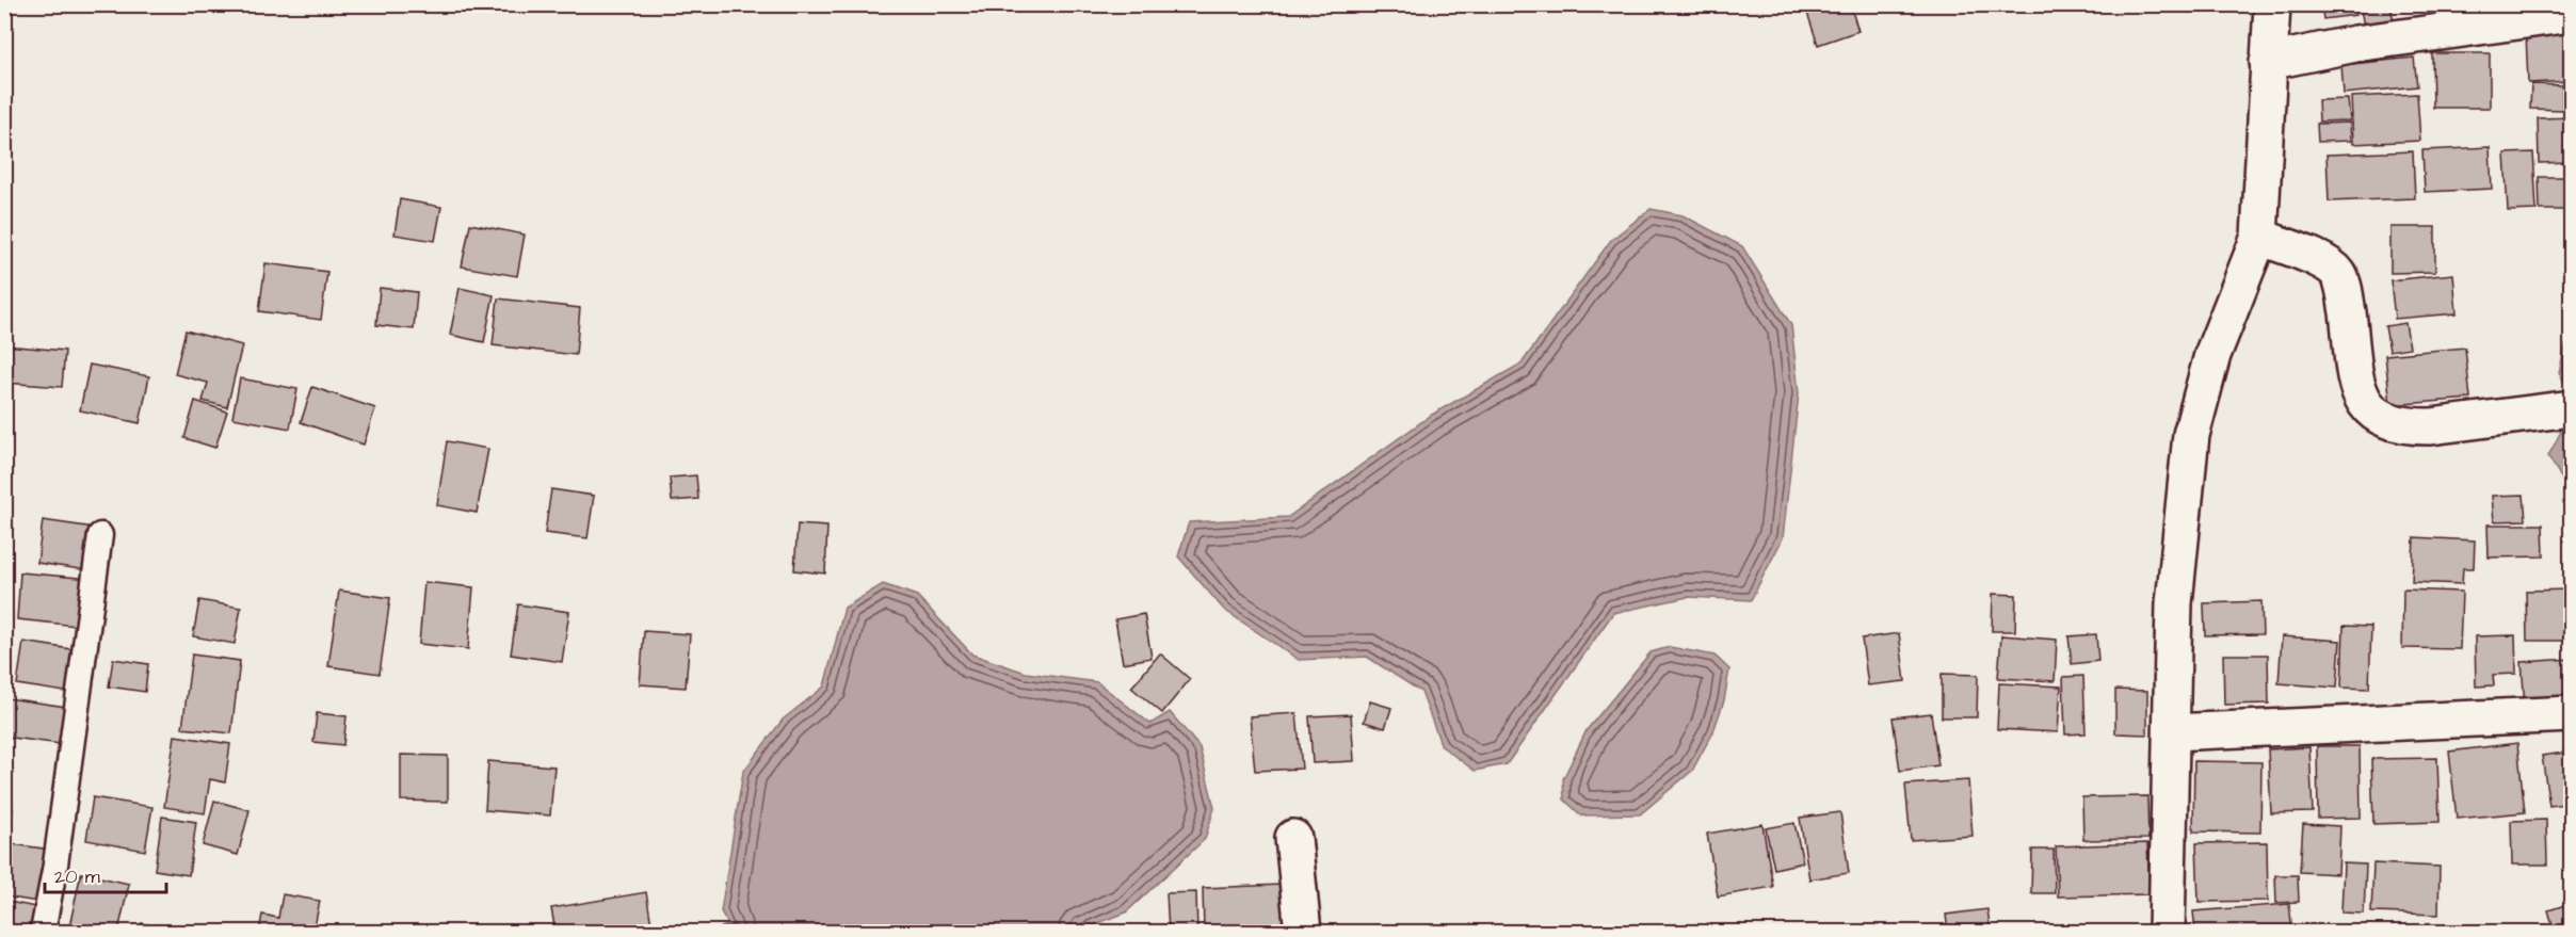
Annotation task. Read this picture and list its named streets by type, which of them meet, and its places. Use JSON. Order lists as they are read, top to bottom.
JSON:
{
  "scale_bar": "20 m"
}
